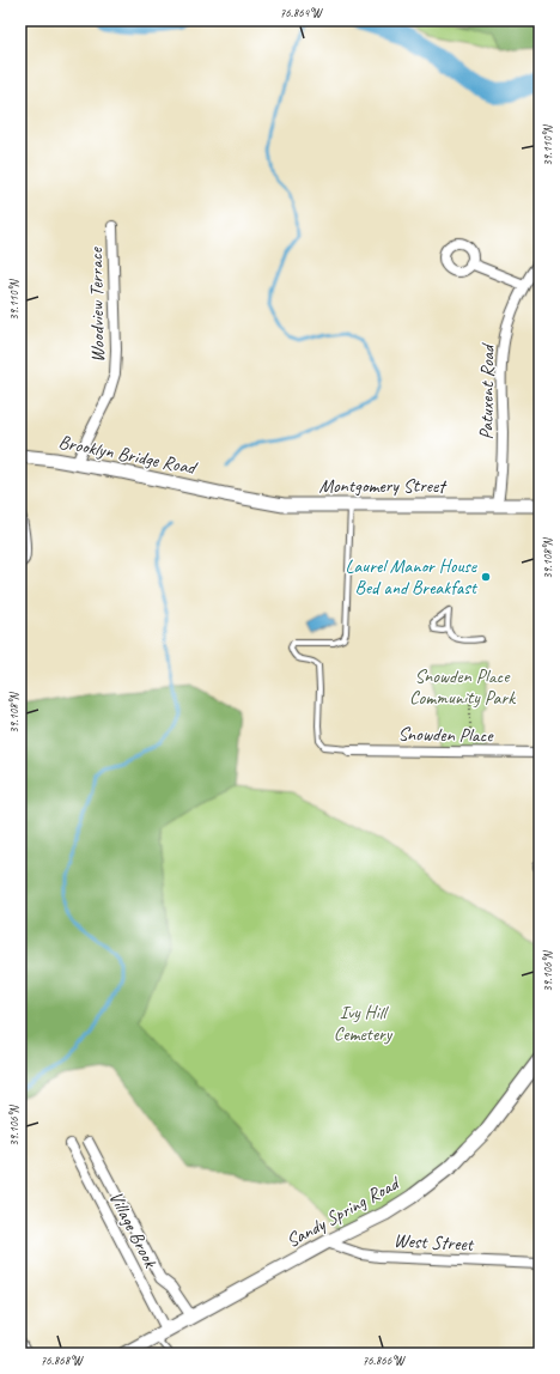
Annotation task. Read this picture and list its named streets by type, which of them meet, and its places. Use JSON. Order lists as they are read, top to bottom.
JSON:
{
  "streets": {
    "street": [
      "Woodview Terrace",
      "Patuxent Road",
      "Brooklyn Bridge Road",
      "Montgomery Street",
      "Snowden Place",
      "Sandy Spring Road",
      "Village Brook",
      "West Street"
    ]
  },
  "crossings": [
    ["Woodview Terrace", "Brooklyn Bridge Road"],
    ["Patuxent Road", "Montgomery Street"],
    ["Brooklyn Bridge Road", "Montgomery Street"],
    ["Sandy Spring Road", "Village Brook"],
    ["Sandy Spring Road", "West Street"]
  ],
  "parks": ["Snowden Place Community Park", "Ivy Hill Cemetery"],
  "places": ["Laurel Manor House Bed and Breakfast"],
  "coordinates": [
    "76.864°W",
    "39.110°N",
    "39.108°N",
    "39.106°N",
    "76.868°W",
    "76.866°W"
  ]
}
